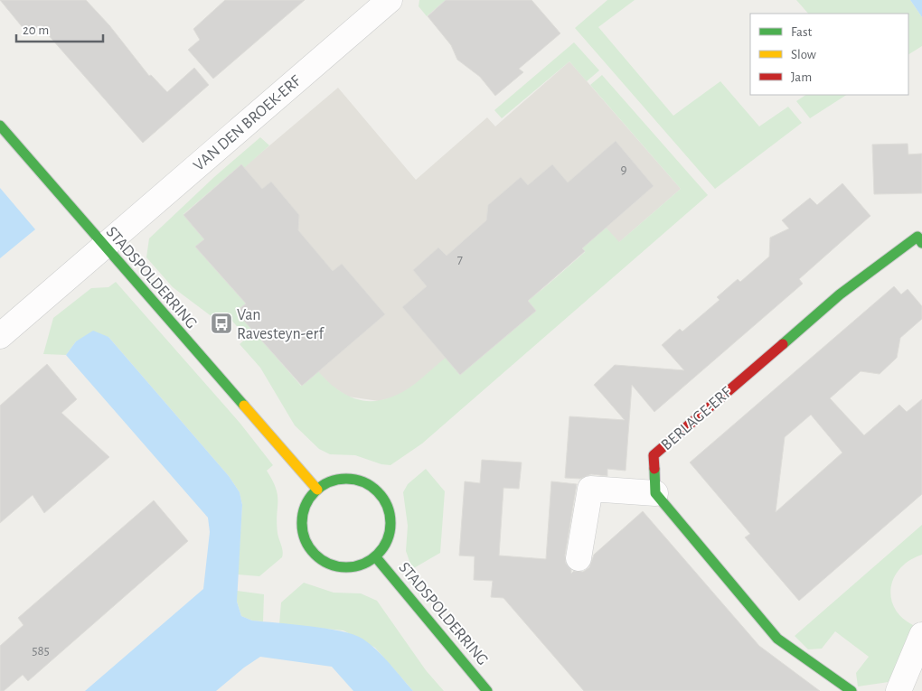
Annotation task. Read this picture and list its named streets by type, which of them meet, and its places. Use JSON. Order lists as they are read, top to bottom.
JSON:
{
  "streets": {
    "street": ["VAN DEN BROEK-ERF", "STADSPOLDERRING", "BERLAGE-ERF"]
  },
  "crossings": [
    ["VAN DEN BROEK-ERF", "STADSPOLDERRING"]
  ],
  "places": {
    "bus stop": ["Van Ravesteyn-erf"]
  },
  "house_numbers": ["9", "7", "585"],
  "legend": ["Fast", "Slow", "Jam"],
  "scale_bar": "20 m"
}
